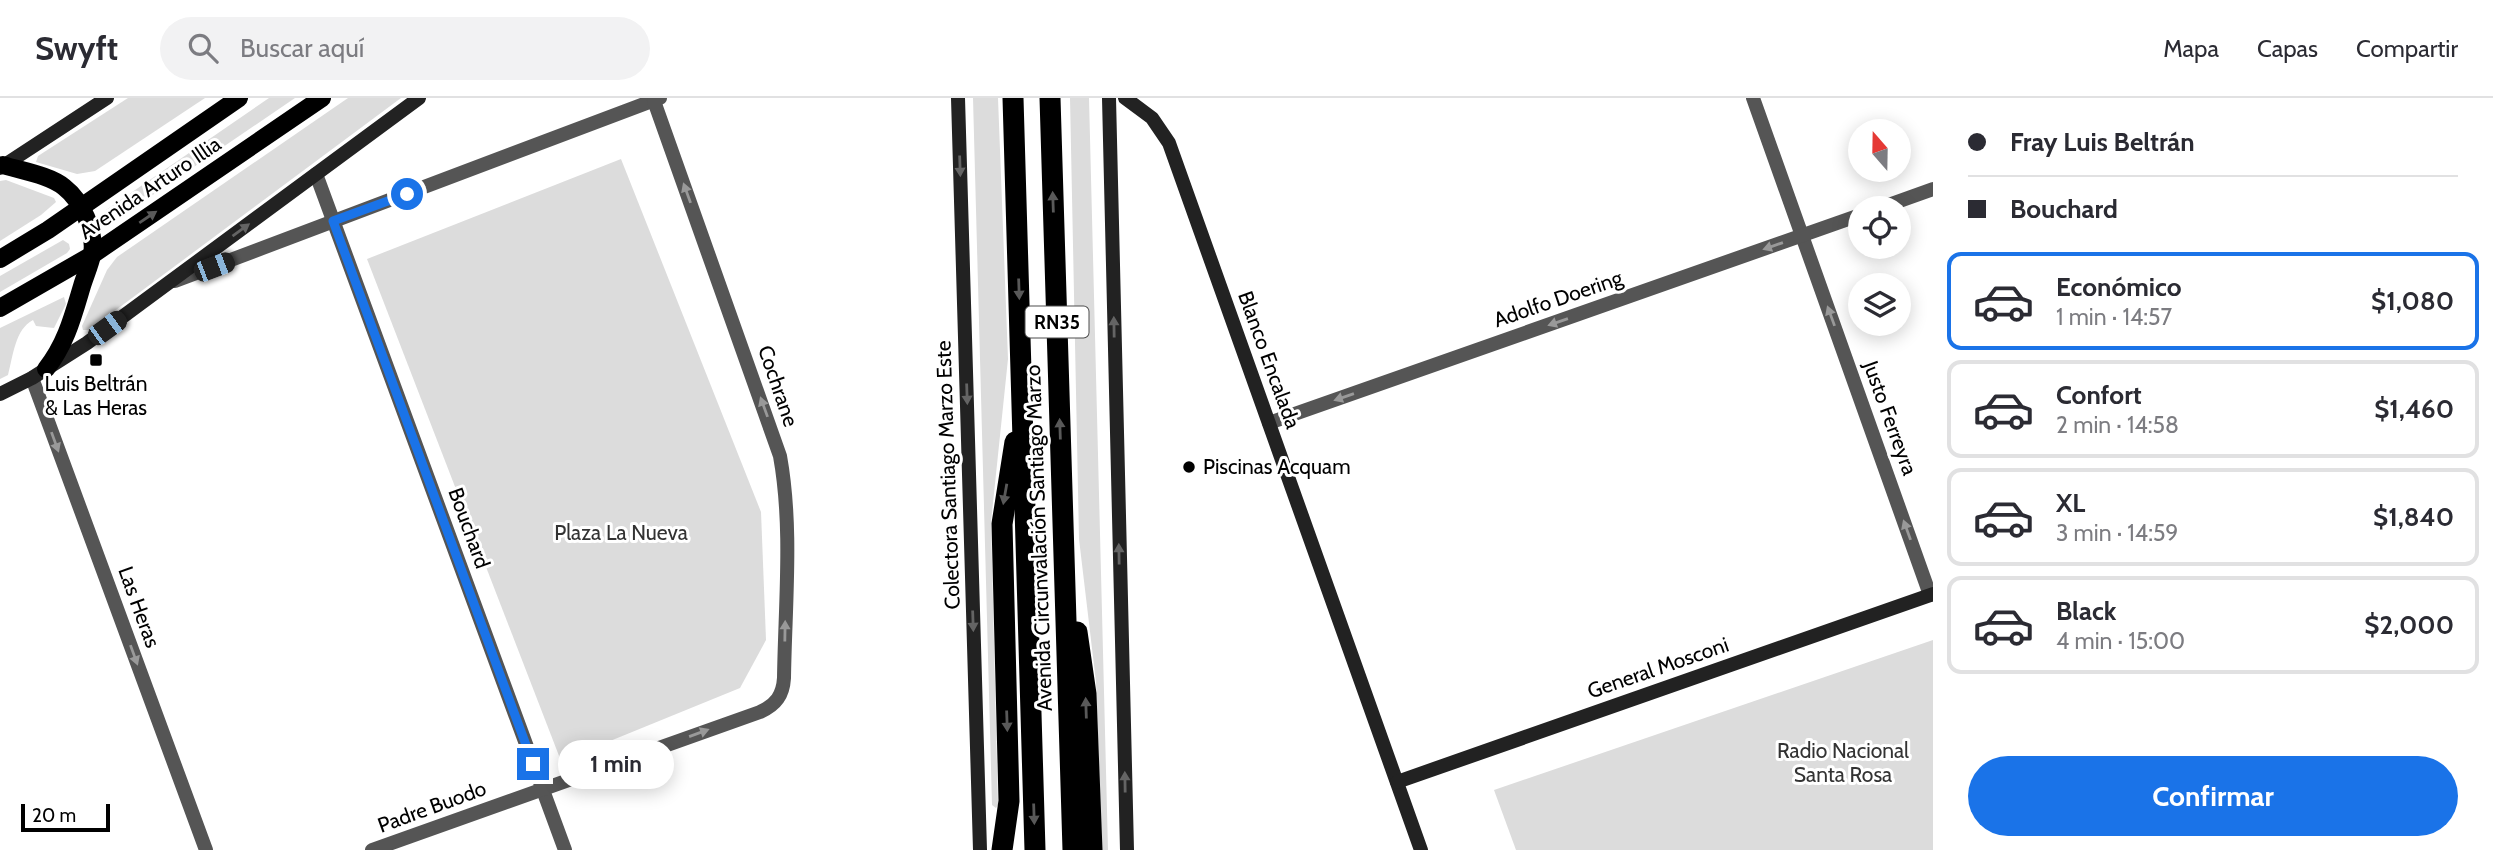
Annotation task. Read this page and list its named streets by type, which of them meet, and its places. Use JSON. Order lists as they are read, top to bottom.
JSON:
{
  "streets": {
    "highway": ["RN35", "Avenida Circunvalación Santiago Marzo"],
    "main road": ["Avenida Arturo Illia"],
    "street": [
      "Adolfo Doering",
      "Blanco Encalada",
      "Cochrane",
      "Justo Ferreyra",
      "Colectora Santiago Marzo Este",
      "Bouchard",
      "Las Heras",
      "General Mosconi",
      "Padre Buodo"
    ]
  },
  "crossings": [
    ["Adolfo Doering", "Blanco Encalada"],
    ["Adolfo Doering", "Justo Ferreyra"],
    ["Blanco Encalada", "General Mosconi"],
    ["Cochrane", "Padre Buodo"],
    ["Justo Ferreyra", "General Mosconi"],
    ["Bouchard", "Padre Buodo"]
  ],
  "one_way": [
    "Adolfo Doering",
    "Cochrane",
    "Justo Ferreyra",
    "Colectora Santiago Marzo Este",
    "Las Heras",
    "Padre Buodo"
  ],
  "parks": ["Plaza La Nueva", "Radio Nacional Santa Rosa"],
  "places": {
    "transit": ["Luis Beltrán & Las Heras"],
    "other": ["Piscinas Acquam"]
  },
  "scale_bar": "20 m",
  "north": "top",
  "page": {
    "header": "Swyft",
    "search": "Buscar aquí",
    "nav": ["Mapa", "Capas", "Compartir"],
    "banner": ["Fray Luis Beltrán", "Bouchard"],
    "list": [
      {
        "name": "Económico",
        "note": "1 min · 14:57",
        "value": "$1,080"
      },
      {
        "name": "Confort",
        "note": "2 min · 14:58",
        "value": "$1,460"
      },
      {
        "name": "XL",
        "note": "3 min · 14:59",
        "value": "$1,840"
      },
      {
        "name": "Black",
        "note": "4 min · 15:00",
        "value": "$2,000"
      }
    ],
    "bubble": "1 min",
    "buttons": "Confirmar",
    "scale": "20 m"
  }
}
